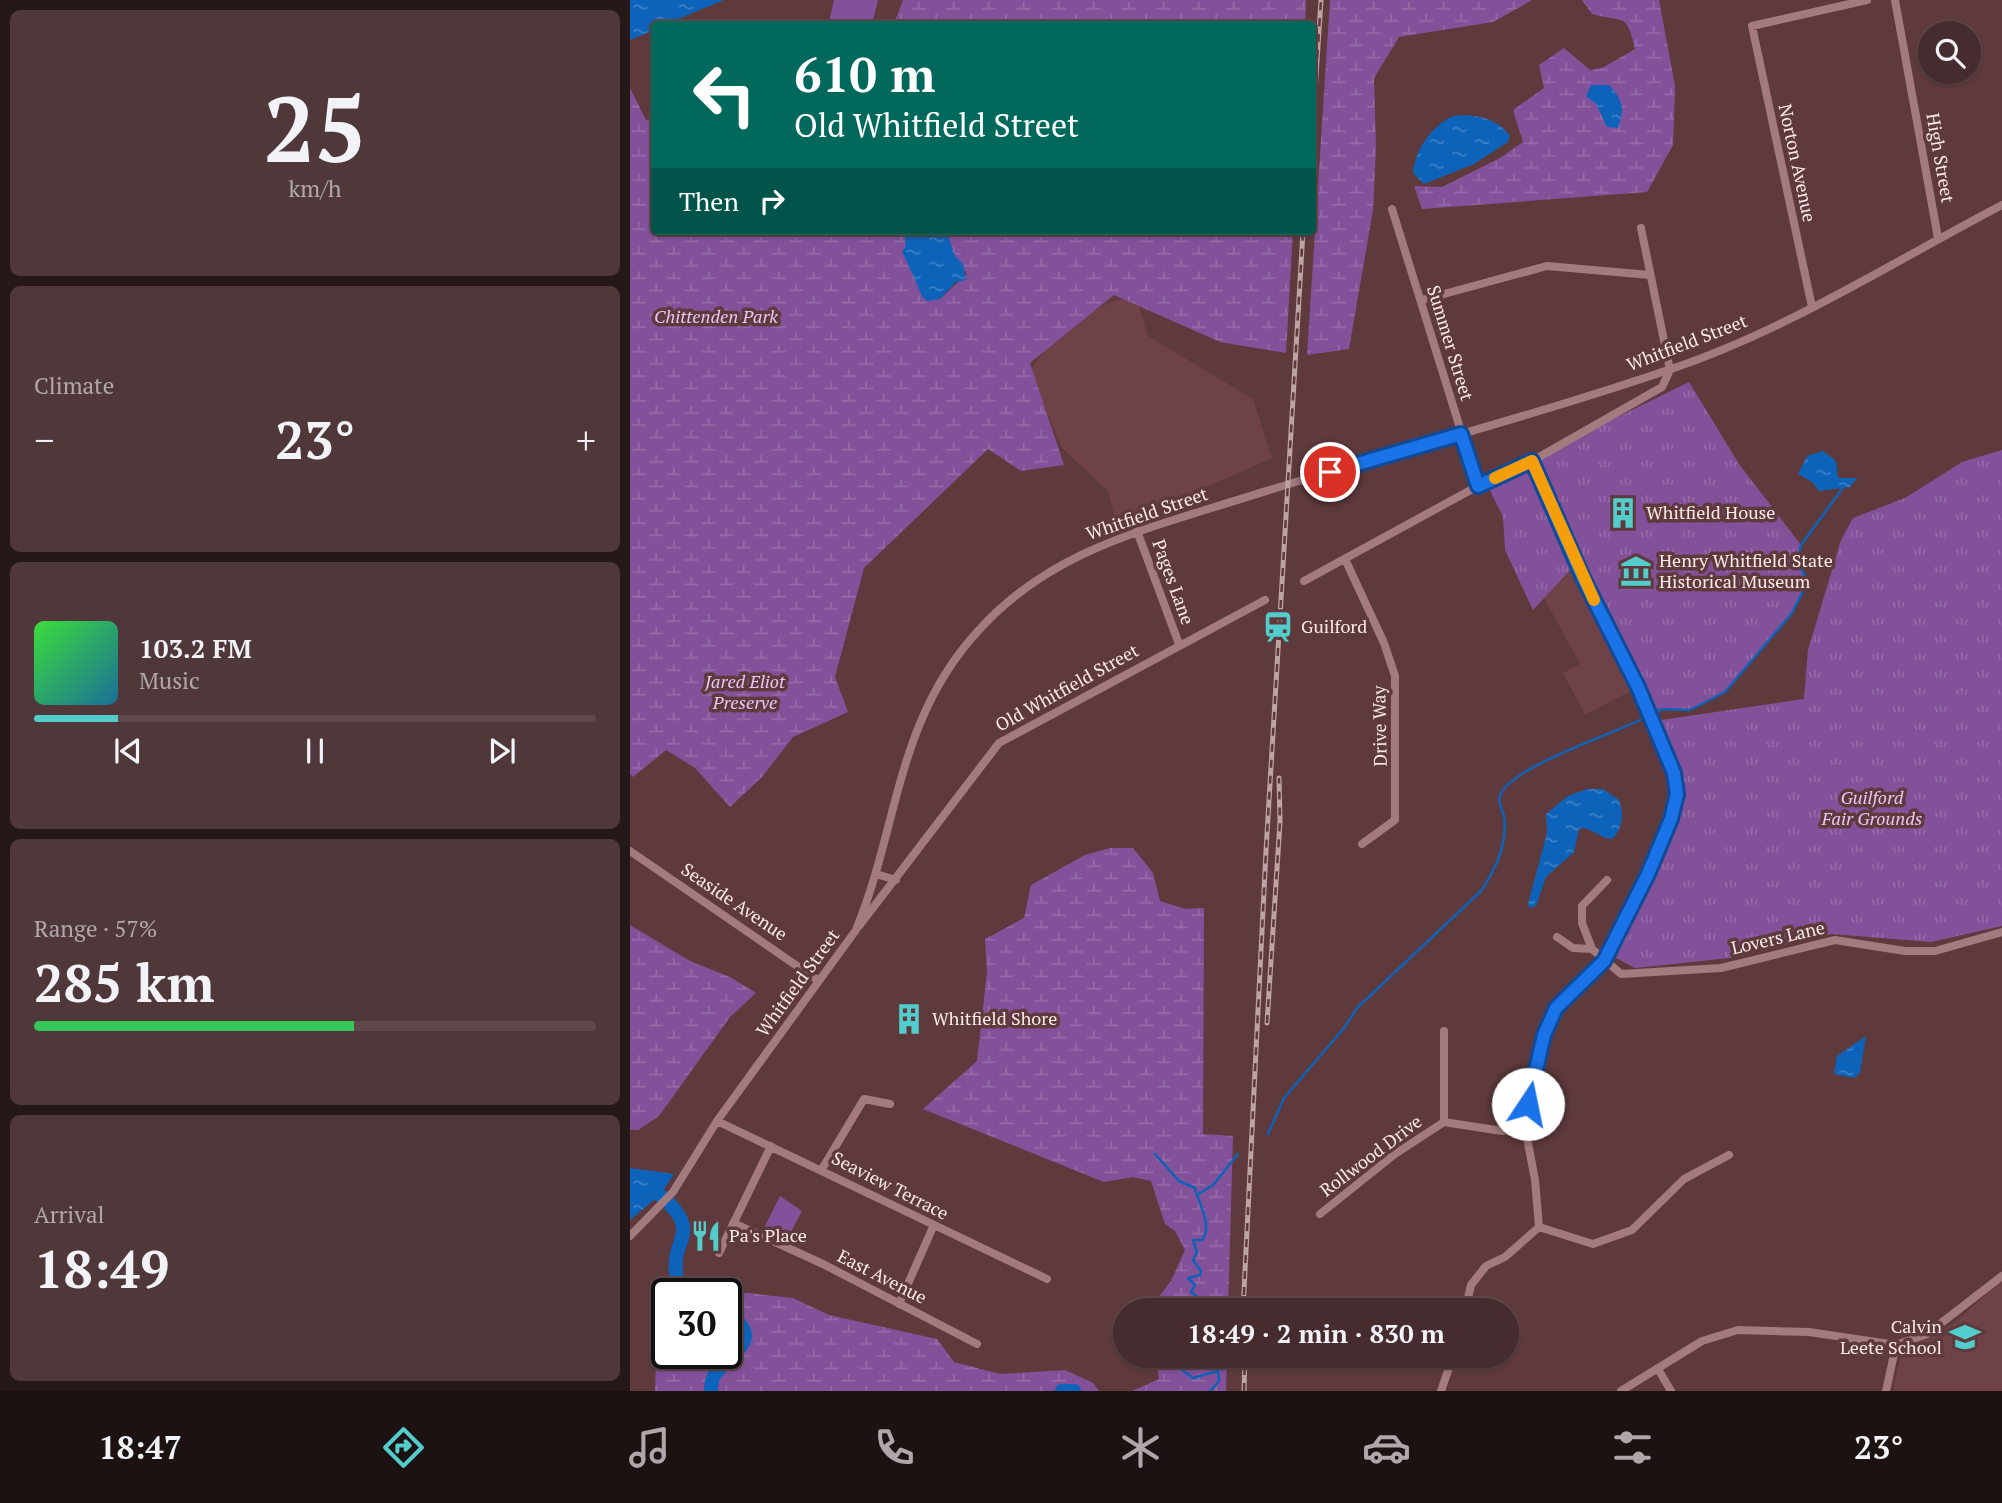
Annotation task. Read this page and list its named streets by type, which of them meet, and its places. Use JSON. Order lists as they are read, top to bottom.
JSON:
{
  "streets": {
    "street": [
      "High Street",
      "Norton Avenue",
      "Summer Street",
      "Whitfield Street",
      "Pages Lane",
      "Old Whitfield Street",
      "Drive Way",
      "Seaside Avenue",
      "Lovers Lane",
      "Rollwood Drive",
      "Seaview Terrace",
      "East Avenue"
    ]
  },
  "crossings": [
    ["High Street", "Whitfield Street"],
    ["Norton Avenue", "Whitfield Street"],
    ["Summer Street", "Whitfield Street"],
    ["Whitfield Street", "Pages Lane"],
    ["Whitfield Street", "Old Whitfield Street"],
    ["Whitfield Street", "Seaside Avenue"],
    ["Whitfield Street", "Seaview Terrace"],
    ["Pages Lane", "Old Whitfield Street"]
  ],
  "parks": ["Chittenden Park", "Jared Eliot Preserve", "Guilford Fair Grounds"],
  "places": {
    "building": ["Whitfield House", "Whitfield Shore"],
    "museum": ["Henry Whitfield State Historical Museum"],
    "station": ["Guilford"],
    "restaurant": ["Pa's Place"],
    "school or university": ["Calvin Leete School"]
  },
  "page": {
    "tile": [
      ["25", "km/h"],
      "Climate",
      ["Range · 57%", "285 km"],
      ["Arrival", "18:49"]
    ],
    "turn": ["610 m", "Old Whitfield Street"],
    "then": "Then",
    "heat": ["−", "23°", "+"],
    "song": ["103.2 FM", "Music"],
    "limit": "30",
    "trip": "18:49 · 2 min · 830 m",
    "tabs": ["18:47", "23°"]
  }
}
